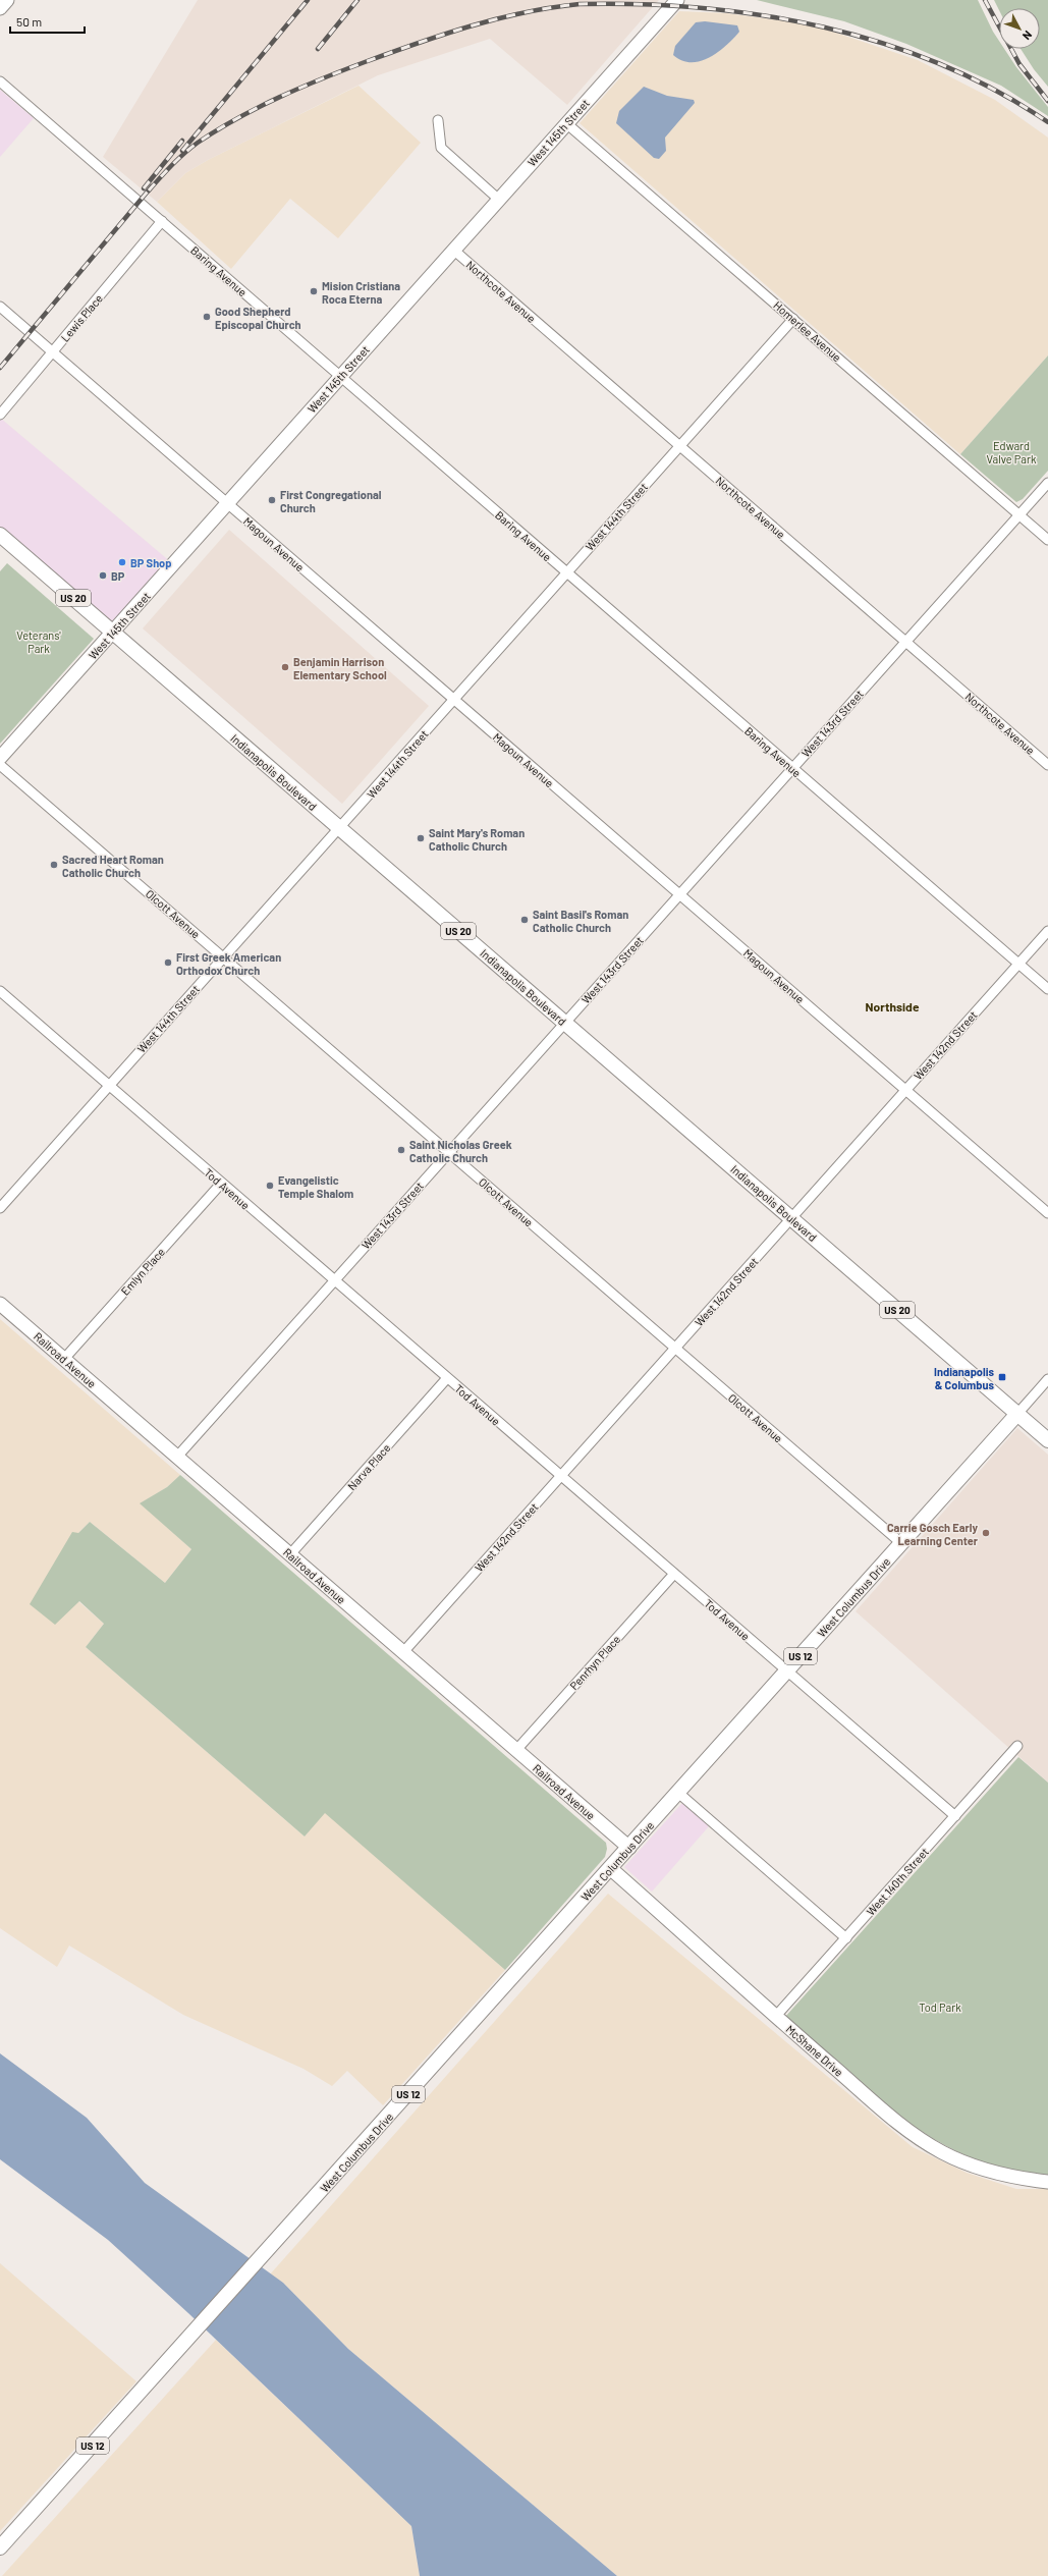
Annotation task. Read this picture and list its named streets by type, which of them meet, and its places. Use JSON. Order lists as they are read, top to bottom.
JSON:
{
  "streets": {
    "main road": [
      "US 20",
      "Indianapolis Boulevard",
      "West Columbus Drive",
      "US 12"
    ],
    "street": [
      "West 145th Street",
      "Baring Avenue",
      "Northcote Avenue",
      "Lewis Place",
      "Homerlee Avenue",
      "West 144th Street",
      "Magoun Avenue",
      "West 143rd Street",
      "Olcott Avenue",
      "West 142nd Street",
      "Tod Avenue",
      "Emlyn Place",
      "Railroad Avenue",
      "Narva Place",
      "Penrhyn Place",
      "West 140th Street",
      "McShane Drive"
    ]
  },
  "crossings": [
    ["West 145th Street", "Baring Avenue"],
    ["West 145th Street", "Northcote Avenue"],
    ["West 145th Street", "Homerlee Avenue"],
    ["West 145th Street", "Magoun Avenue"],
    ["West 145th Street", "Indianapolis Boulevard"],
    ["Baring Avenue", "Lewis Place"],
    ["Baring Avenue", "West 144th Street"],
    ["Baring Avenue", "West 143rd Street"],
    ["Baring Avenue", "West 142nd Street"],
    ["Northcote Avenue", "West 144th Street"],
    ["Northcote Avenue", "West 143rd Street"],
    ["Lewis Place", "Magoun Avenue"],
    ["Homerlee Avenue", "West 144th Street"],
    ["Homerlee Avenue", "West 143rd Street"],
    ["West 144th Street", "Magoun Avenue"],
    ["West 144th Street", "Indianapolis Boulevard"],
    ["West 144th Street", "Olcott Avenue"],
    ["West 144th Street", "Tod Avenue"],
    ["Magoun Avenue", "West 143rd Street"],
    ["Magoun Avenue", "West 142nd Street"],
    ["West 143rd Street", "Indianapolis Boulevard"],
    ["West 143rd Street", "Olcott Avenue"],
    ["West 143rd Street", "Tod Avenue"],
    ["West 143rd Street", "Railroad Avenue"],
    ["Indianapolis Boulevard", "West 142nd Street"],
    ["Indianapolis Boulevard", "West Columbus Drive"],
    ["Olcott Avenue", "West 142nd Street"],
    ["Olcott Avenue", "West Columbus Drive"],
    ["West 142nd Street", "Tod Avenue"],
    ["West 142nd Street", "Railroad Avenue"],
    ["Tod Avenue", "Emlyn Place"],
    ["Tod Avenue", "Narva Place"],
    ["Tod Avenue", "West Columbus Drive"],
    ["Tod Avenue", "Penrhyn Place"],
    ["Tod Avenue", "West 140th Street"],
    ["Emlyn Place", "Railroad Avenue"],
    ["Railroad Avenue", "Narva Place"],
    ["Railroad Avenue", "West Columbus Drive"],
    ["Railroad Avenue", "Penrhyn Place"],
    ["West Columbus Drive", "McShane Drive"],
    ["West 140th Street", "McShane Drive"]
  ],
  "districts": ["Northside"],
  "parks": ["Edward Valve Park", "Veterans' Park", "Tod Park"],
  "places": {
    "other": [
      "Mision Cristiana Roca Eterna",
      "Good Shepherd Episcopal Church",
      "First Congregational Church",
      "BP Shop",
      "BP",
      "Benjamin Harrison Elementary School",
      "Saint Mary's Roman Catholic Church",
      "Sacred Heart Roman Catholic Church",
      "Saint Basil's Roman Catholic Church",
      "First Greek American Orthodox Church",
      "Saint Nicholas Greek Catholic Church",
      "Evangelistic Temple Shalom",
      "Carrie Gosch Early Learning Center"
    ],
    "transit": ["Indianapolis & Columbus"]
  },
  "scale_bar": "50 m",
  "north": "bottom right"
}
